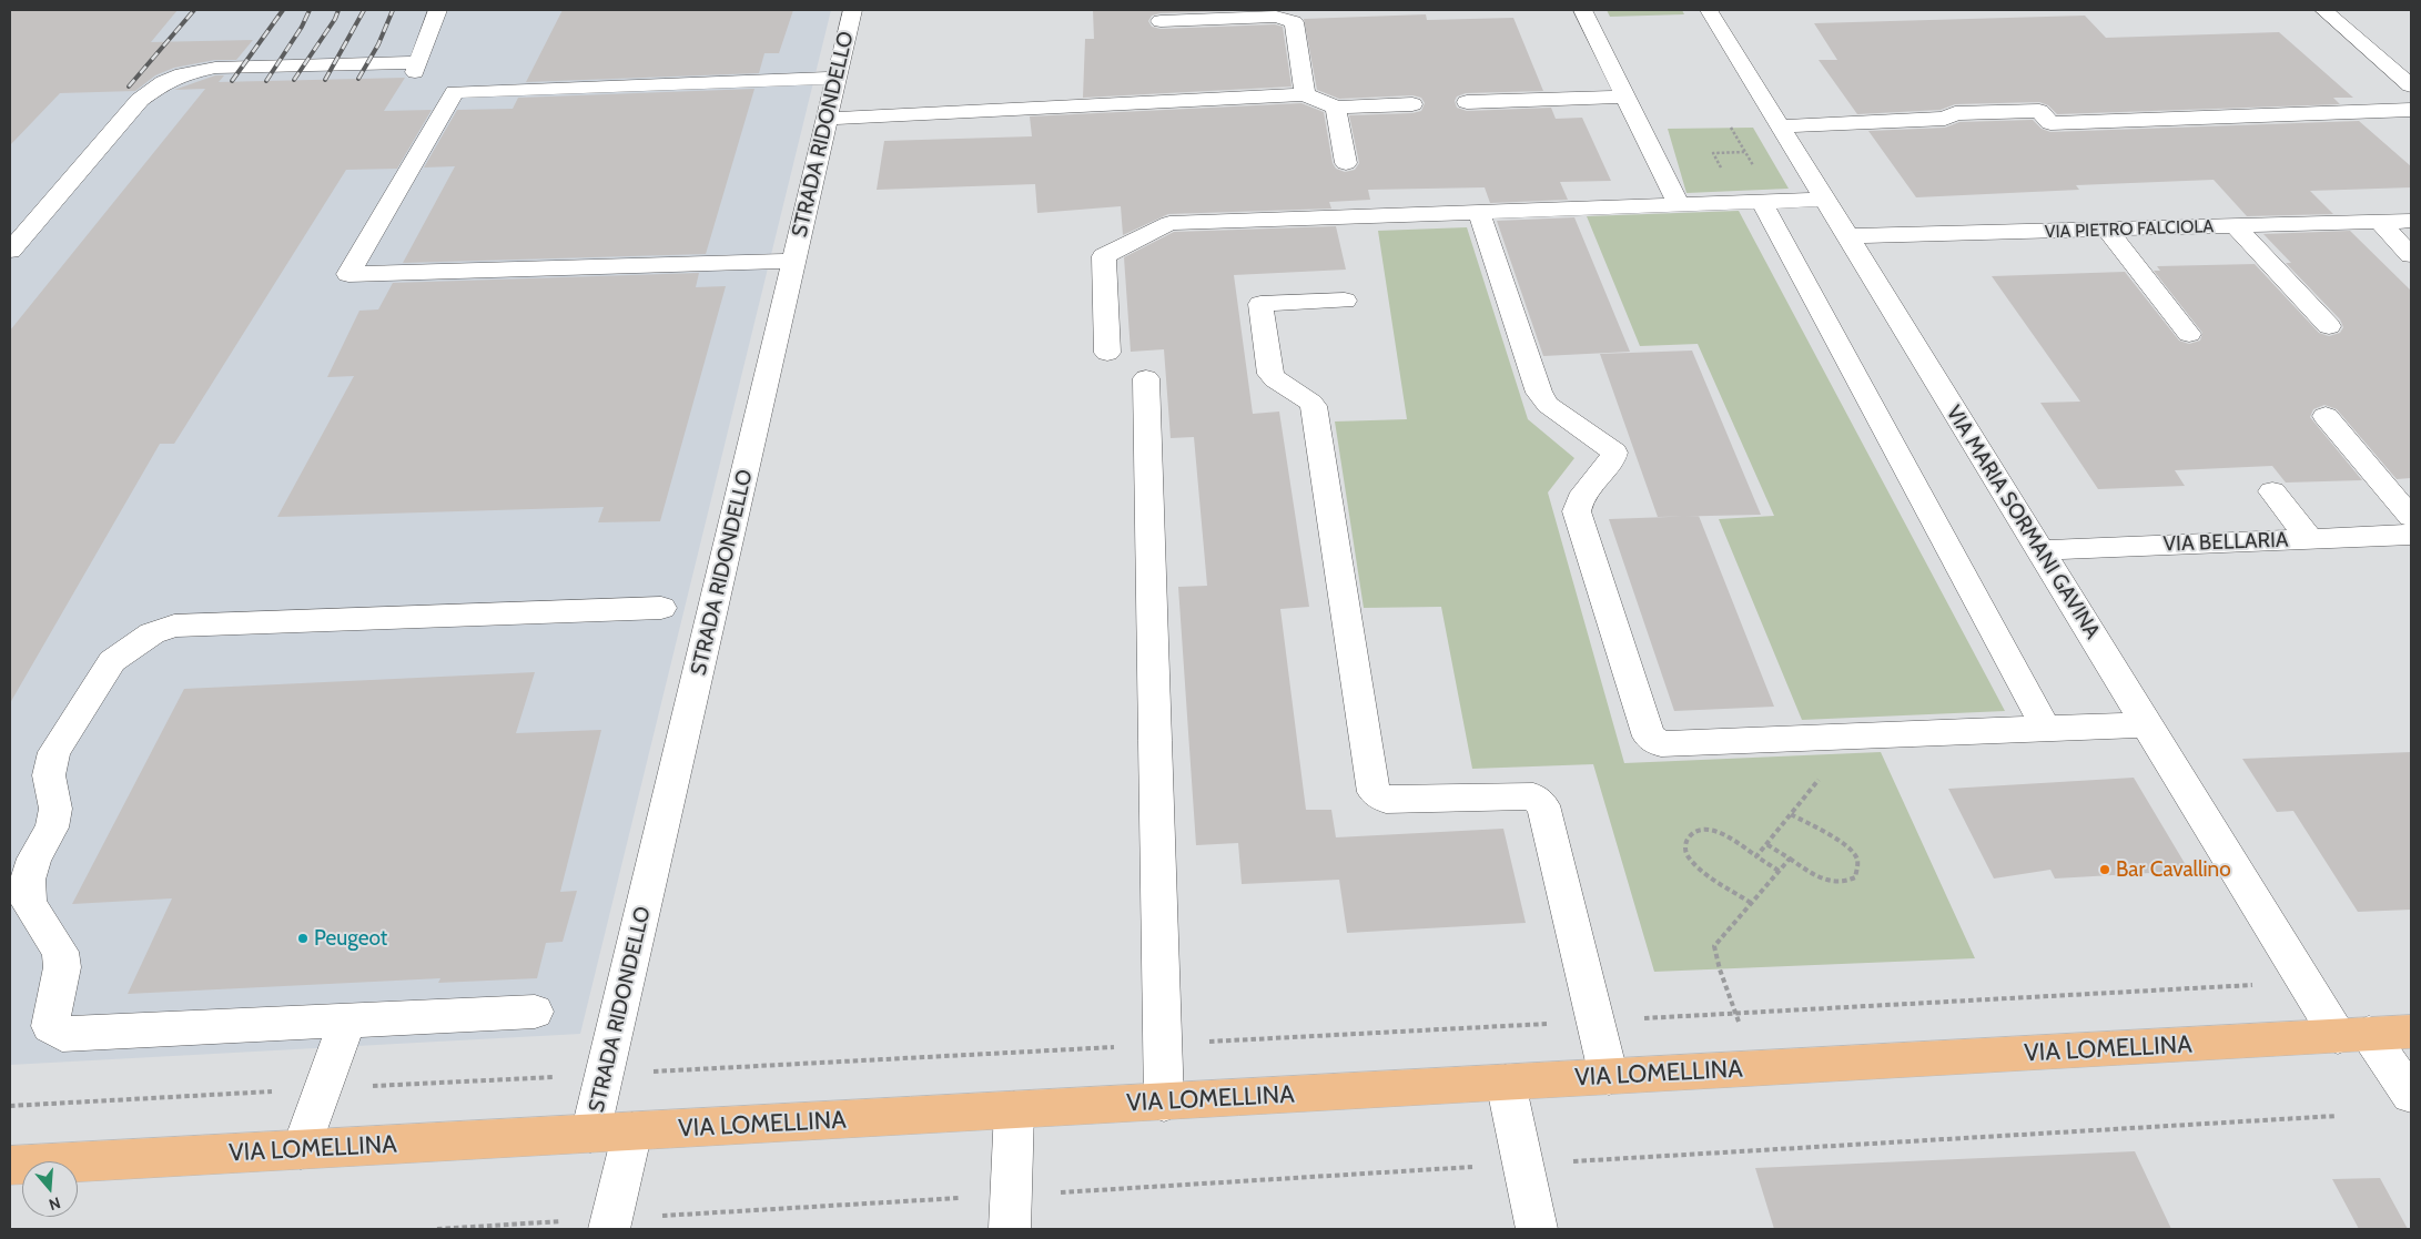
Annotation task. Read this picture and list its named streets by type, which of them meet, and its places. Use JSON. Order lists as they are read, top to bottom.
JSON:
{
  "streets": {
    "main road": ["VIA LOMELLINA"],
    "street": [
      "STRADA RIDONDELLO",
      "VIA PIETRO FALCIOLA",
      "VIA MARIA SORMANI GAVINA",
      "VIA BELLARIA"
    ]
  },
  "crossings": [
    ["STRADA RIDONDELLO", "VIA LOMELLINA"],
    ["VIA PIETRO FALCIOLA", "VIA MARIA SORMANI GAVINA"],
    ["VIA MARIA SORMANI GAVINA", "VIA BELLARIA"],
    ["VIA MARIA SORMANI GAVINA", "VIA LOMELLINA"]
  ],
  "places": ["Bar Cavallino", "Peugeot"],
  "north": "bottom"
}
